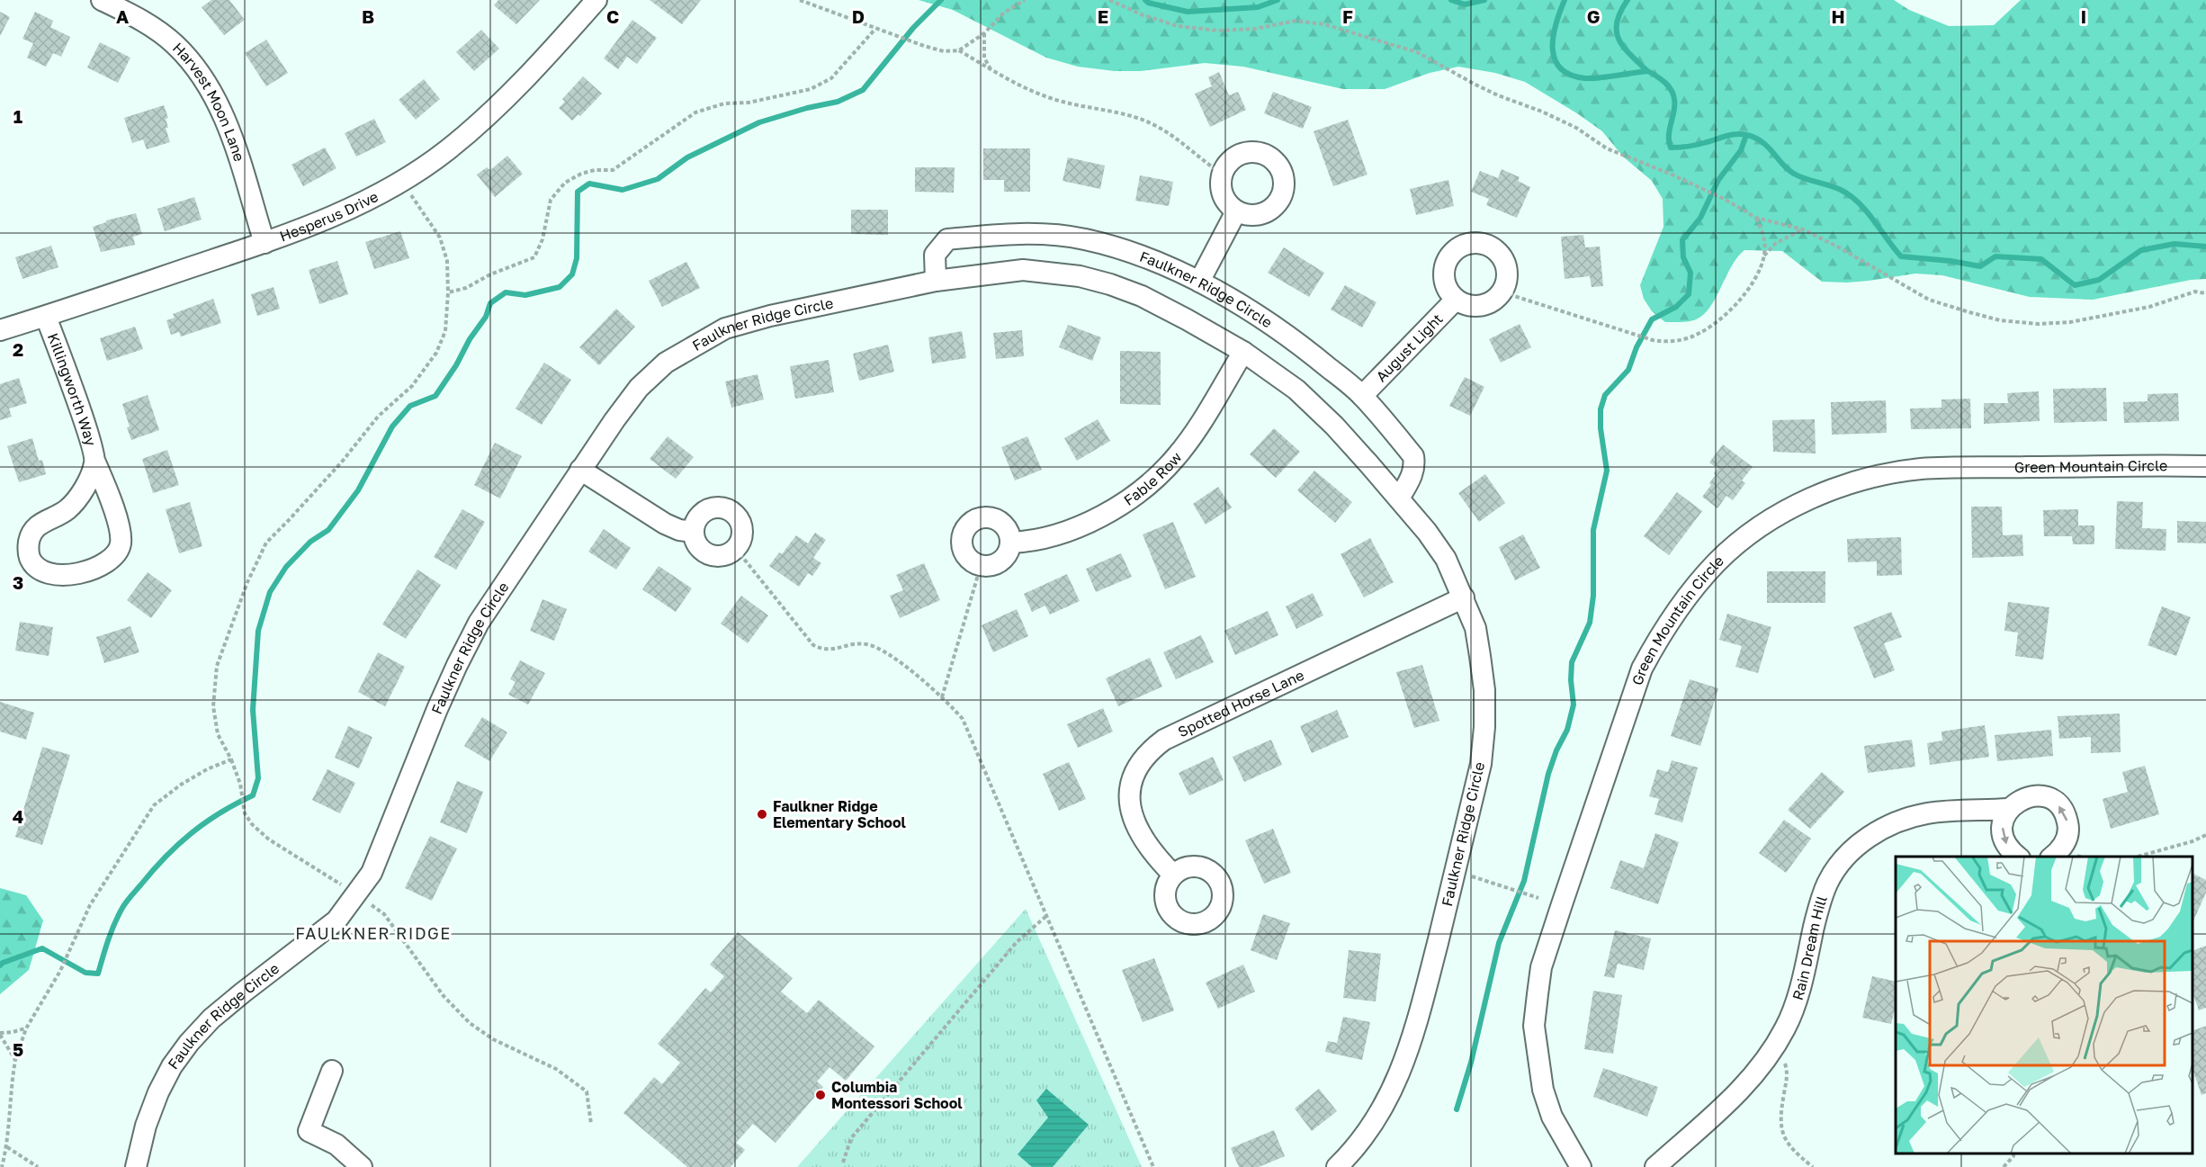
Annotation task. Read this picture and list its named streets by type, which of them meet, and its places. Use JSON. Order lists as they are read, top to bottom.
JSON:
{
  "streets": {
    "street": [
      "Harvest Moon Lane",
      "Hesperus Drive",
      "Faulkner Ridge Circle",
      "August Light",
      "Killingworth Way",
      "Green Mountain Circle",
      "Fable Row",
      "Spotted Horse Lane",
      "Rain Dream Hill"
    ]
  },
  "crossings": [
    ["Harvest Moon Lane", "Hesperus Drive"],
    ["Hesperus Drive", "Killingworth Way"],
    ["Faulkner Ridge Circle", "August Light"],
    ["Faulkner Ridge Circle", "Fable Row"],
    ["Faulkner Ridge Circle", "Spotted Horse Lane"]
  ],
  "districts": ["FAULKNER RIDGE"],
  "places": ["Faulkner Ridge Elementary School", "Columbia Montessori School"],
  "grid": {
    "columns": [
      "A",
      "B",
      "C",
      "D",
      "E",
      "F",
      "G",
      "H",
      "I"
    ],
    "rows": [
      "1",
      "2",
      "3",
      "4",
      "5"
    ]
  }
}
